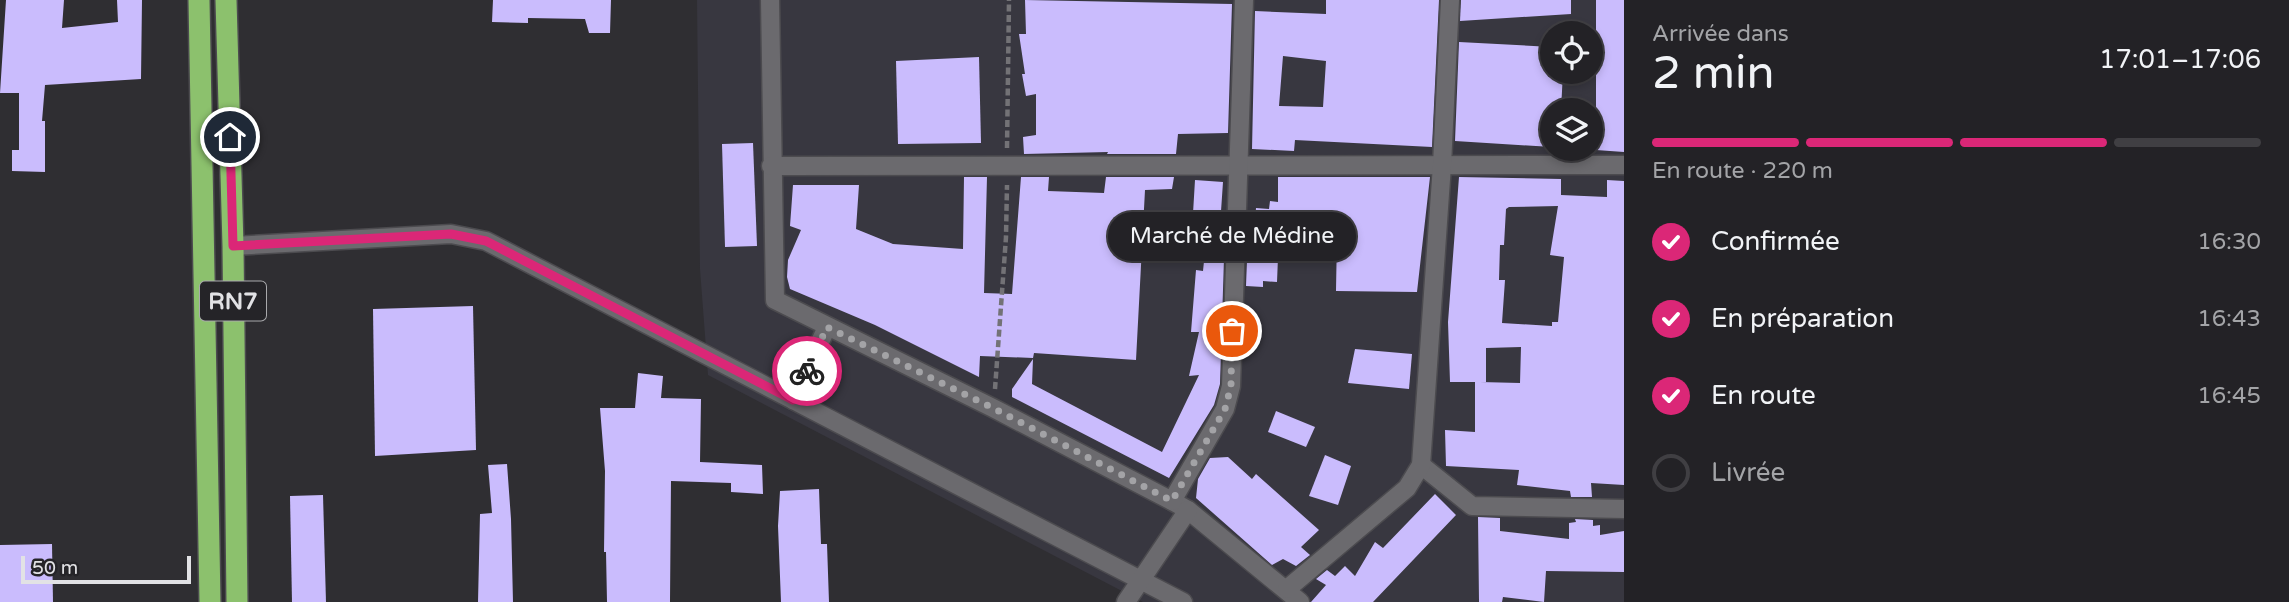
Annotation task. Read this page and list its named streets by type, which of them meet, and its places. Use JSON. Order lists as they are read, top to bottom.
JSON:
{
  "streets": {
    "highway": ["RN7"]
  },
  "places": ["Marché de Médine"],
  "scale_bar": "50 m",
  "page": {
    "heading": ["2 min", "Arrivée dans", "17:01–17:06"],
    "bar": "En route · 220 m",
    "list": [
      ["Confirmée", "16:30"],
      ["En préparation", "16:43"],
      ["En route", "16:45"],
      "Livrée"
    ],
    "bubble": "Marché de Médine",
    "scale": "50 m"
  }
}
